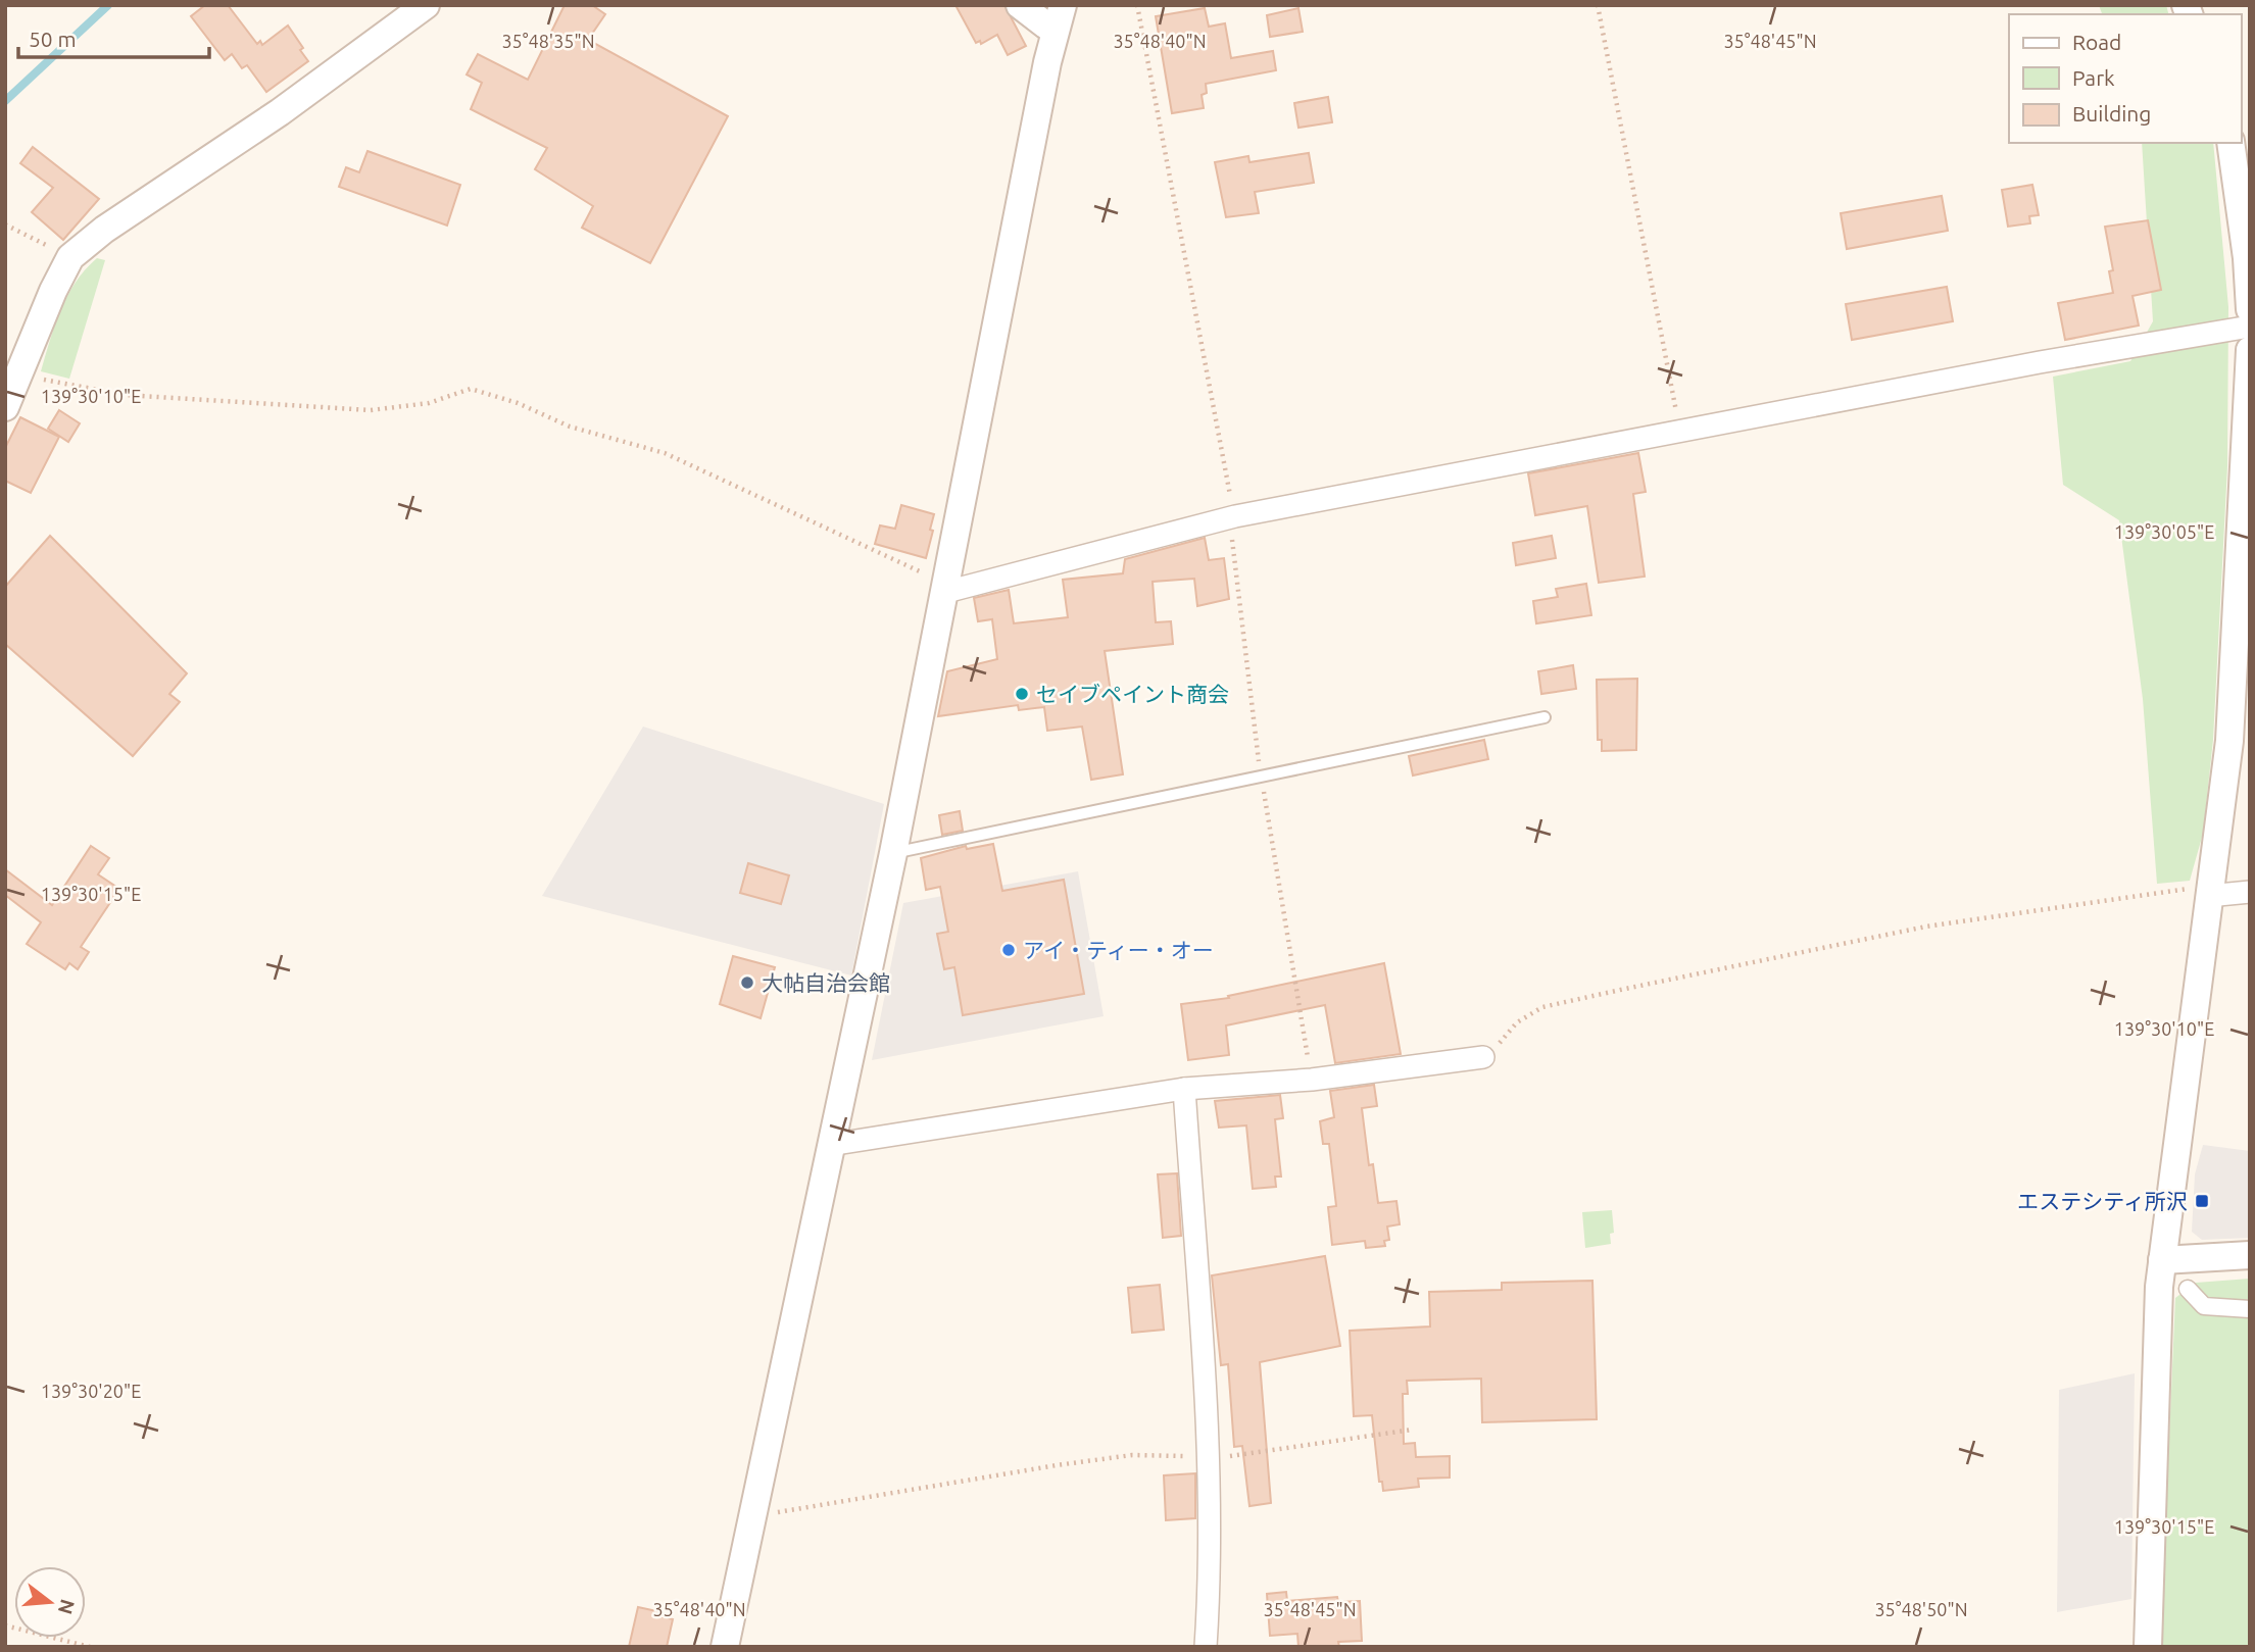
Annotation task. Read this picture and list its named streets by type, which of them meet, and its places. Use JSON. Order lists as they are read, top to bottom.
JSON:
{
  "places": {
    "other": ["セイブペイント商会", "アイ・ティー・オー", "大帖自治会館"],
    "transit": ["エステシティ所沢"]
  },
  "legend": ["Road", "Park", "Building"],
  "scale_bar": "50 m",
  "north": "right",
  "coordinates": [
    "35°48'35\"N",
    "35°48'40\"N",
    "35°48'45\"N",
    "139°30'10\"E",
    "139°30'05\"E",
    "139°30'15\"E",
    "139°30'20\"E",
    "35°48'50\"N"
  ]
}
